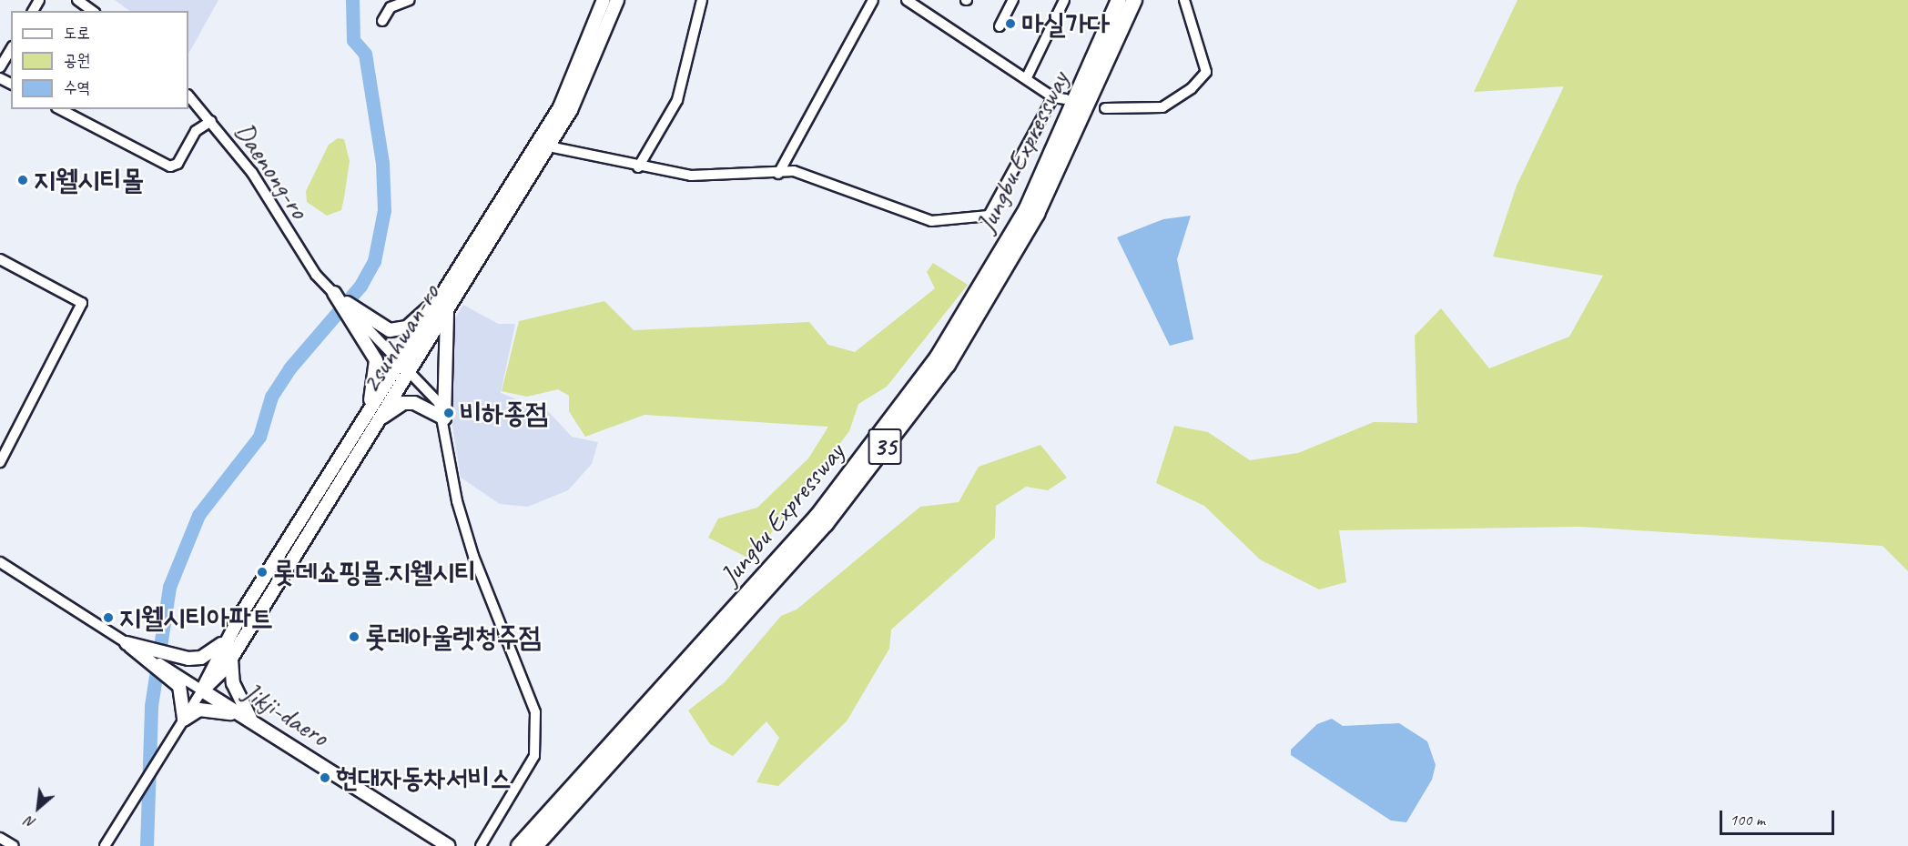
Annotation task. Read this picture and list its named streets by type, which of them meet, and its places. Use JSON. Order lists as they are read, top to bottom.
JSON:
{
  "streets": {
    "highway": ["Jungbu Expressway", "35"],
    "main road": ["2sunhwan-ro", "Jikji-daero"],
    "street": ["Daenong-ro"]
  },
  "crossings": [
    ["2sunhwan-ro", "Jikji-daero"]
  ],
  "places": [
    "마실가다",
    "지웰시티몰",
    "비하종점",
    "롯데쇼핑몰.지웰시티",
    "지웰시티아파트",
    "롯데아울렛청주점",
    "현대자동차서비스"
  ],
  "legend": ["도로", "공원", "수역"],
  "scale_bar": "100 m",
  "north": "bottom left"
}
